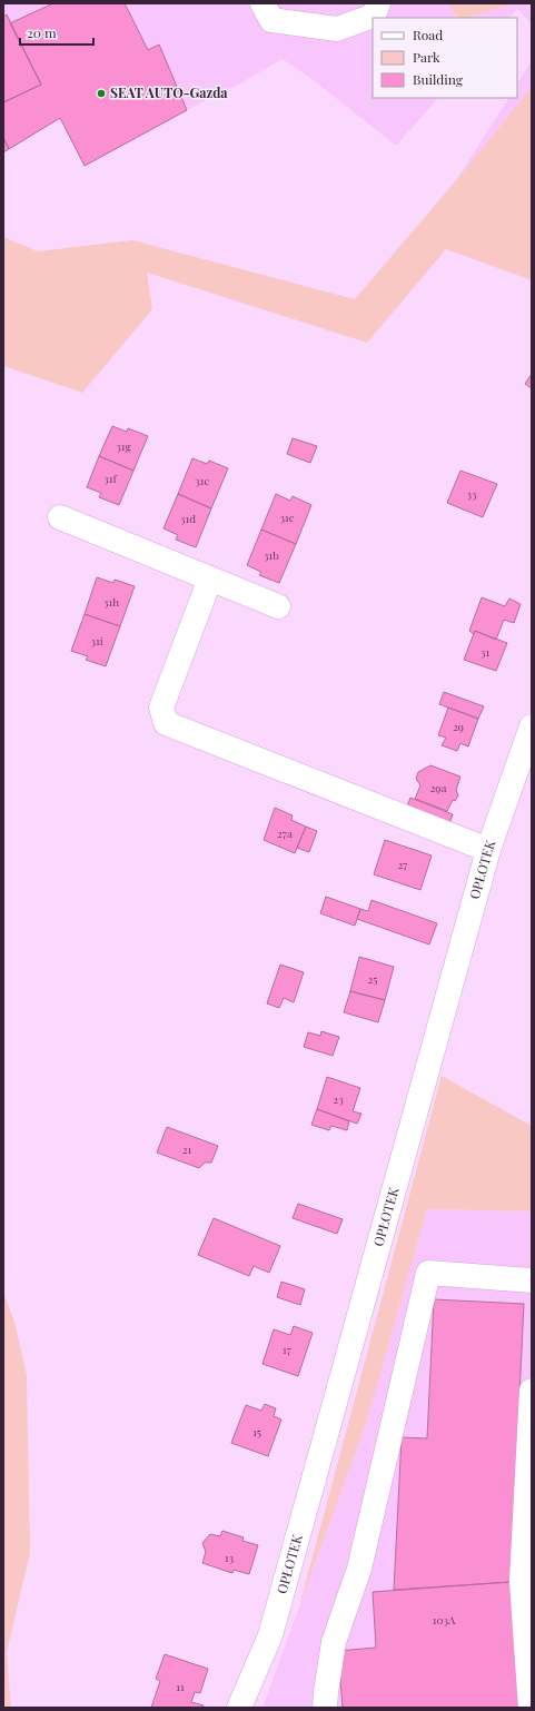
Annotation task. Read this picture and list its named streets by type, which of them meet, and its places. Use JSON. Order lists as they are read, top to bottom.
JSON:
{
  "streets": {
    "street": ["OPŁOTEK"]
  },
  "places": ["SEAT AUTO-Gazda"],
  "house_numbers": [
    "31g",
    "31f",
    "31e",
    "33",
    "31c",
    "31d",
    "31b",
    "31h",
    "31i",
    "31",
    "29",
    "29a",
    "27a",
    "27",
    "25",
    "23",
    "21",
    "17",
    "15",
    "13",
    "103A",
    "11"
  ],
  "legend": ["Road", "Park", "Building"],
  "scale_bar": "20 m"
}
